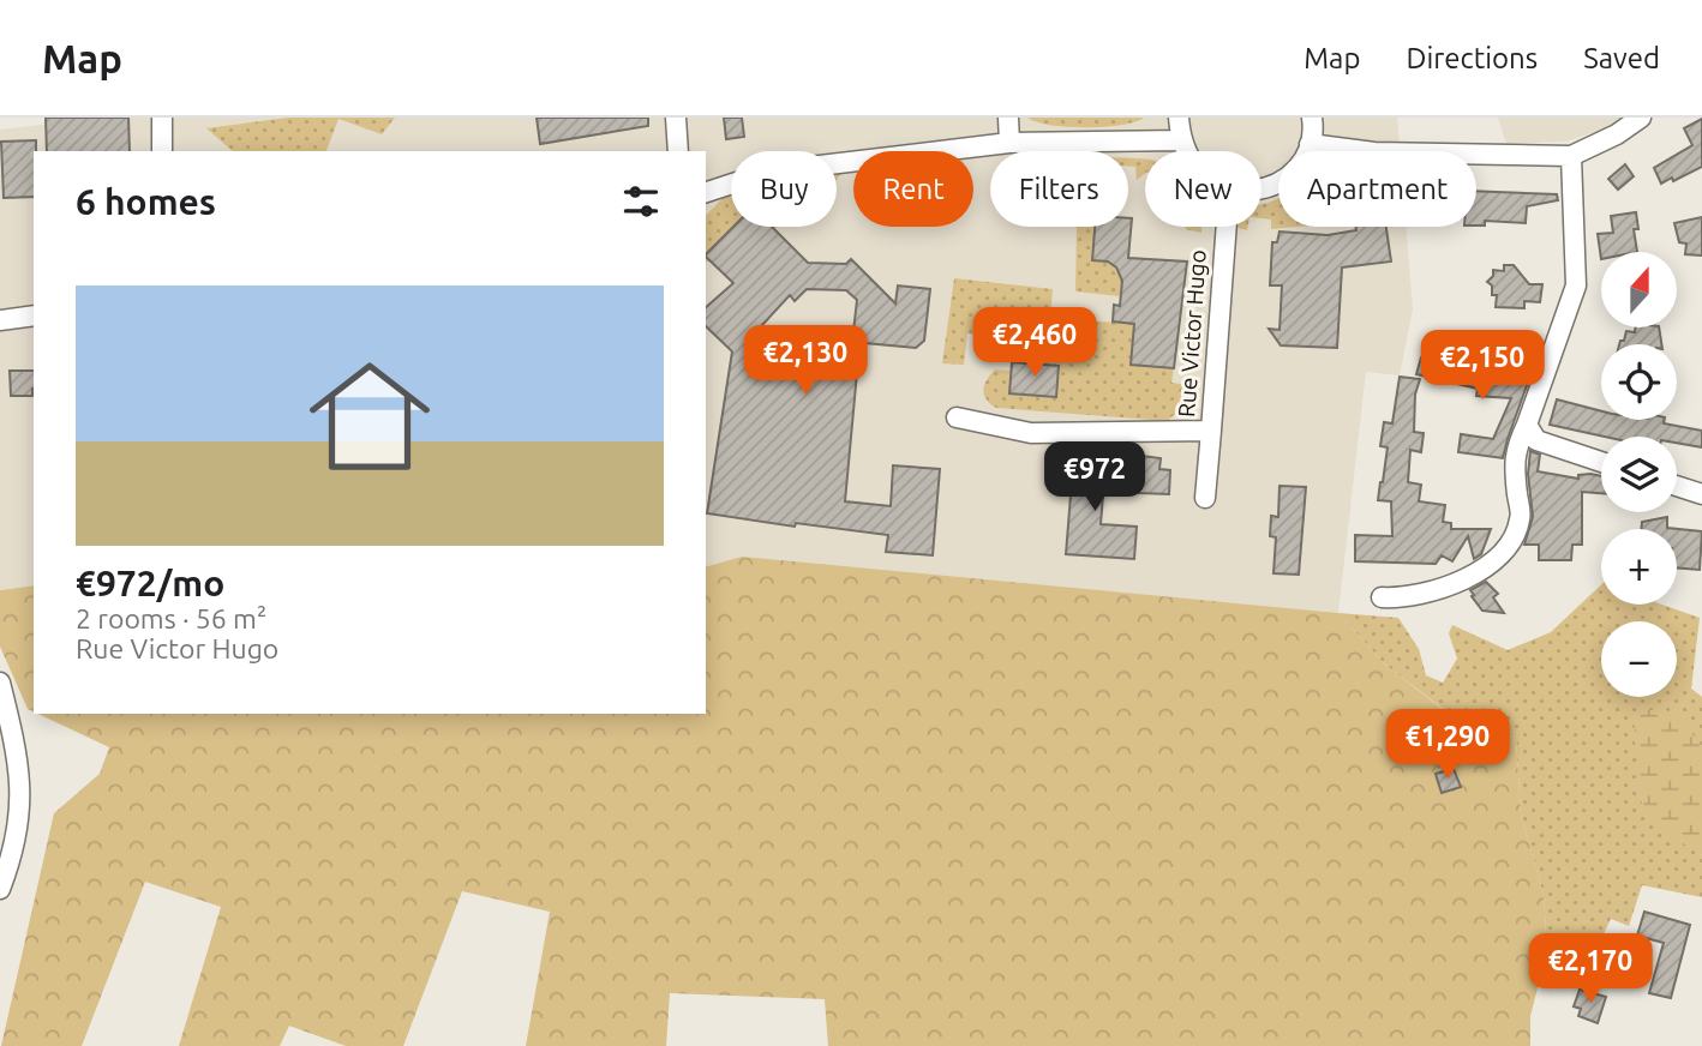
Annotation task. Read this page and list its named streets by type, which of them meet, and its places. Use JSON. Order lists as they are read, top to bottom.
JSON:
{
  "streets": {
    "street": ["Rue Victor Hugo"]
  },
  "north": "top",
  "page": {
    "header": "Map",
    "nav": ["Map", "Directions", "Saved"],
    "chip": [
      "Buy",
      "Rent",
      "Filters",
      "New",
      "Apartment"
    ],
    "heading": "6 homes",
    "map_buttons": ["+", "−"],
    "list": [
      {
        "name": "€972/mo",
        "note": "2 rooms · 56 m² · Rue Victor Hugo"
      }
    ],
    "price": [
      "€2,460",
      "€2,130",
      "€2,150",
      "€972",
      "€1,290",
      "€2,170"
    ]
  }
}
